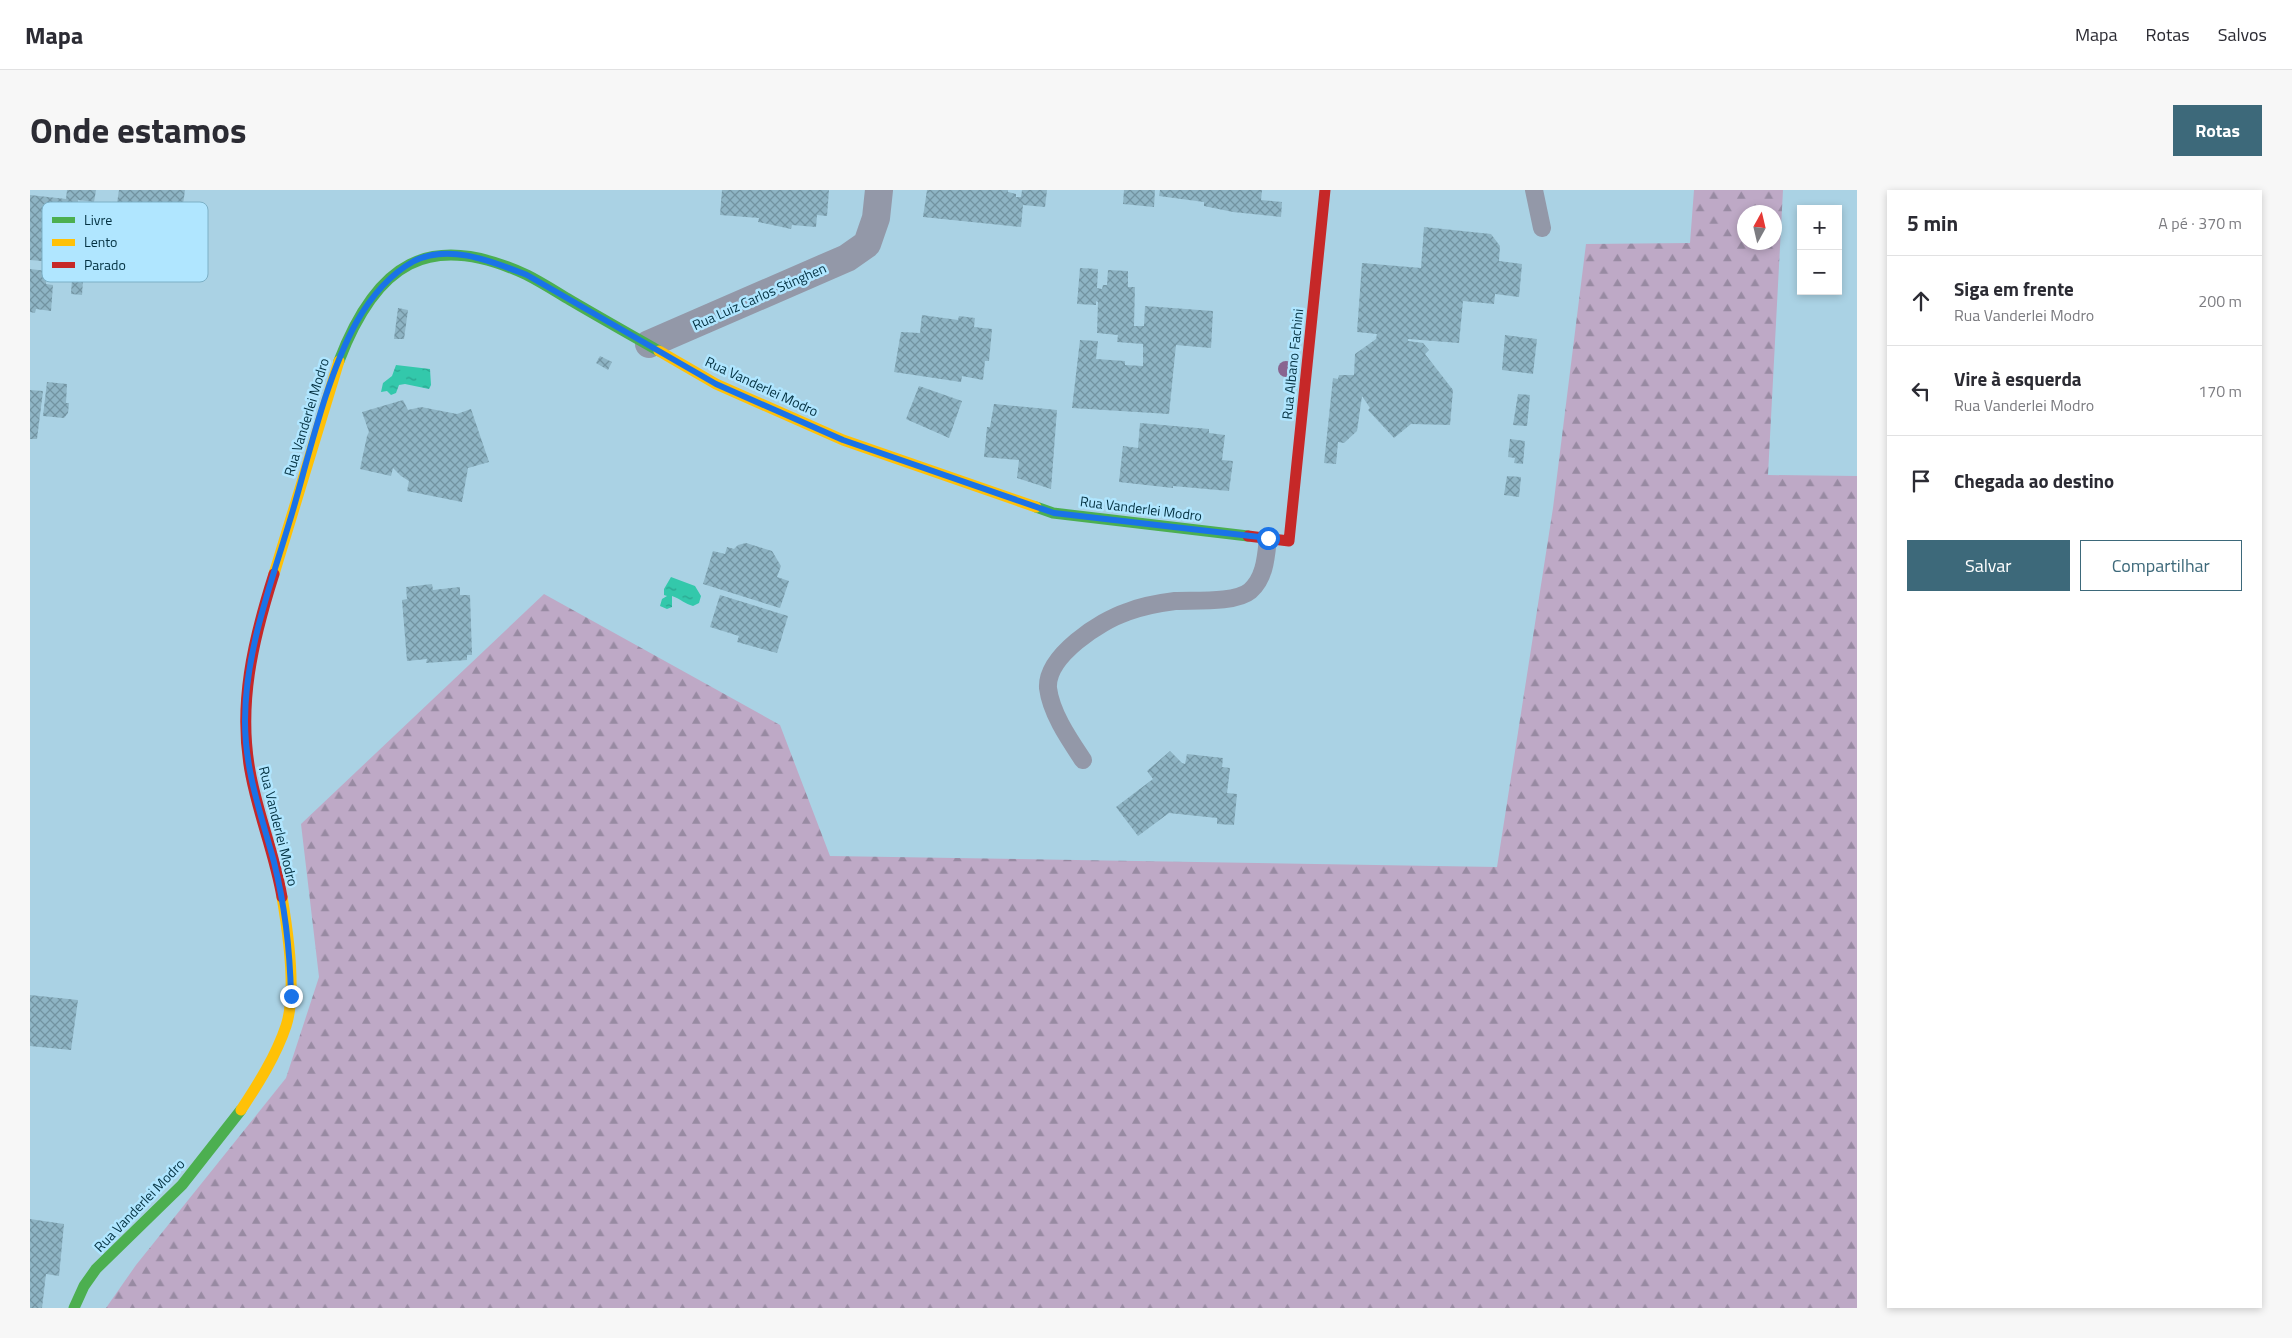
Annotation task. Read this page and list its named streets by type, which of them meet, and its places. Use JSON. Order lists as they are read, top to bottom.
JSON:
{
  "streets": {
    "street": ["Rua Luiz Carlos Stinghen", "Rua Albano Fachini", "Rua Vanderlei Modro"]
  },
  "crossings": [
    ["Rua Luiz Carlos Stinghen", "Rua Vanderlei Modro"],
    ["Rua Albano Fachini", "Rua Vanderlei Modro"]
  ],
  "legend": ["Livre", "Lento", "Parado"],
  "north": "top",
  "page": {
    "header": "Mapa",
    "nav": ["Mapa", "Rotas", "Salvos"],
    "title": "Onde estamos",
    "buttons": [
      "Rotas",
      ["Salvar", "Compartilhar"]
    ],
    "heading": ["5 min", "A pé · 370 m"],
    "map_buttons": ["+", "−"],
    "list": [
      ["Siga em frente", "Rua Vanderlei Modro", "200 m"],
      ["Vire à esquerda", "Rua Vanderlei Modro", "170 m"],
      "Chegada ao destino"
    ]
  }
}
